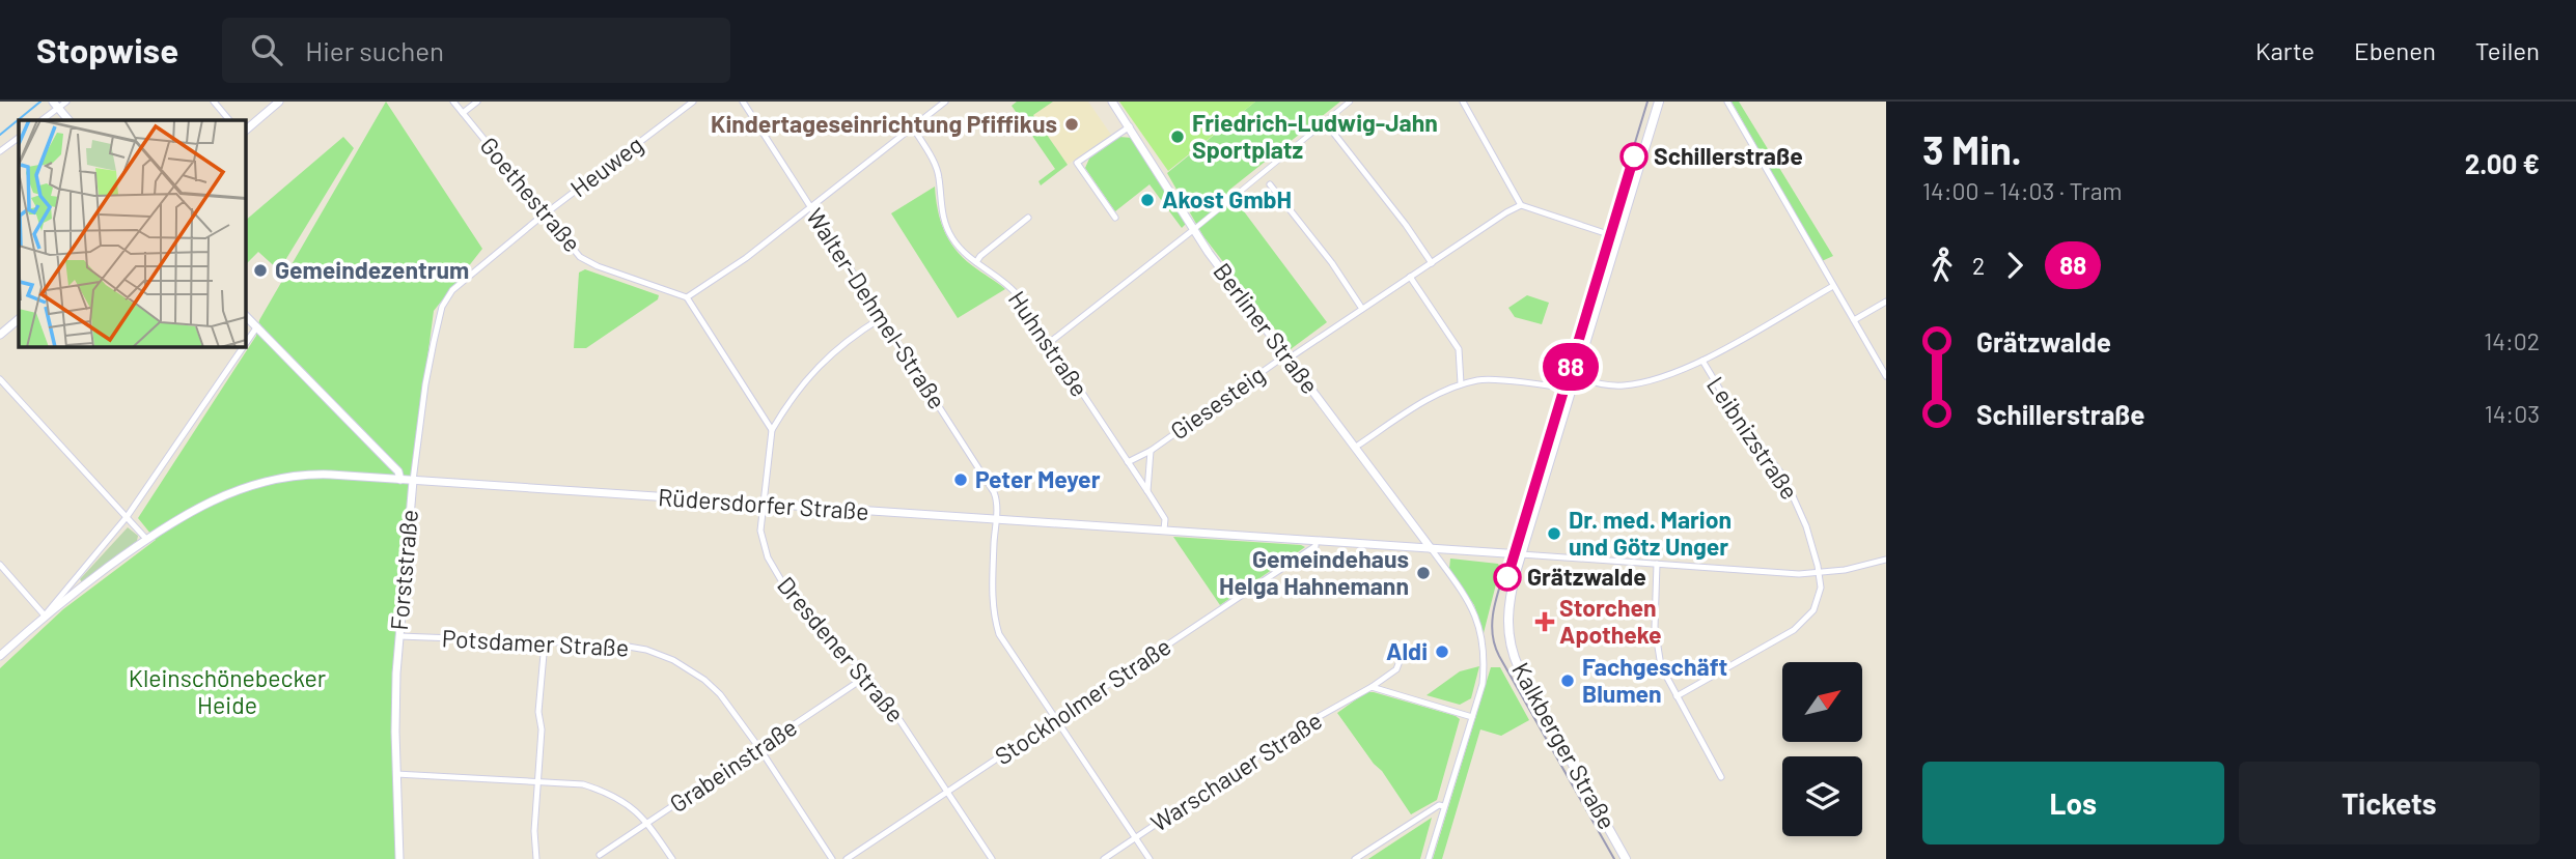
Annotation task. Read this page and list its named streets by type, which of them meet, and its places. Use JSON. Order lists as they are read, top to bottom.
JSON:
{
  "streets": {
    "main road": ["Kalkberger Straße"],
    "street": [
      "Heuweg",
      "Goethestraße",
      "Walter-Dehmel-Straße",
      "Berliner Straße",
      "Huhnstraße",
      "Giesesteig",
      "Leibnizstraße",
      "Rüdersdorfer Straße",
      "Forststraße",
      "Potsdamer Straße",
      "Dresdener Straße",
      "Stockholmer Straße",
      "Grabeinstraße",
      "Warschauer Straße"
    ]
  },
  "crossings": [
    ["Heuweg", "Goethestraße"],
    ["Heuweg", "Forststraße"],
    ["Walter-Dehmel-Straße", "Rüdersdorfer Straße"],
    ["Walter-Dehmel-Straße", "Stockholmer Straße"],
    ["Walter-Dehmel-Straße", "Warschauer Straße"],
    ["Berliner Straße", "Giesesteig"],
    ["Berliner Straße", "Rüdersdorfer Straße"],
    ["Huhnstraße", "Giesesteig"],
    ["Huhnstraße", "Rüdersdorfer Straße"],
    ["Rüdersdorfer Straße", "Forststraße"],
    ["Rüdersdorfer Straße", "Dresdener Straße"],
    ["Rüdersdorfer Straße", "Stockholmer Straße"],
    ["Rüdersdorfer Straße", "Kalkberger Straße"],
    ["Forststraße", "Potsdamer Straße"],
    ["Potsdamer Straße", "Grabeinstraße"],
    ["Dresdener Straße", "Stockholmer Straße"],
    ["Dresdener Straße", "Grabeinstraße"]
  ],
  "parks": ["Kleinschönebecker Heide"],
  "places": {
    "other": [
      "Kindertageseinrichtung Pfiffikus",
      "Friedrich-Ludwig-Jahn Sportplatz",
      "Schillerstraße",
      "Akost GmbH",
      "Gemeindezentrum",
      "Peter Meyer",
      "Dr. med. Marion und Götz Unger",
      "Gemeindehaus Helga Hahnemann",
      "Grätzwalde",
      "Aldi",
      "Fachgeschäft Blumen"
    ],
    "health": ["Storchen Apotheke"]
  },
  "lines": ["tram line 88"],
  "north": "top right",
  "page": {
    "header": "Stopwise",
    "search": "Hier suchen",
    "nav": ["Karte", "Ebenen", "Teilen"],
    "on_map": "88",
    "heading": ["3 Min.", "14:00 – 14:03 · Tram", "2.00 €"],
    "legs": ["2", "88"],
    "list": [
      {
        "name": "Grätzwalde",
        "value": "14:02"
      },
      {
        "name": "Schillerstraße",
        "value": "14:03"
      }
    ],
    "buttons": ["Los", "Tickets"]
  }
}
